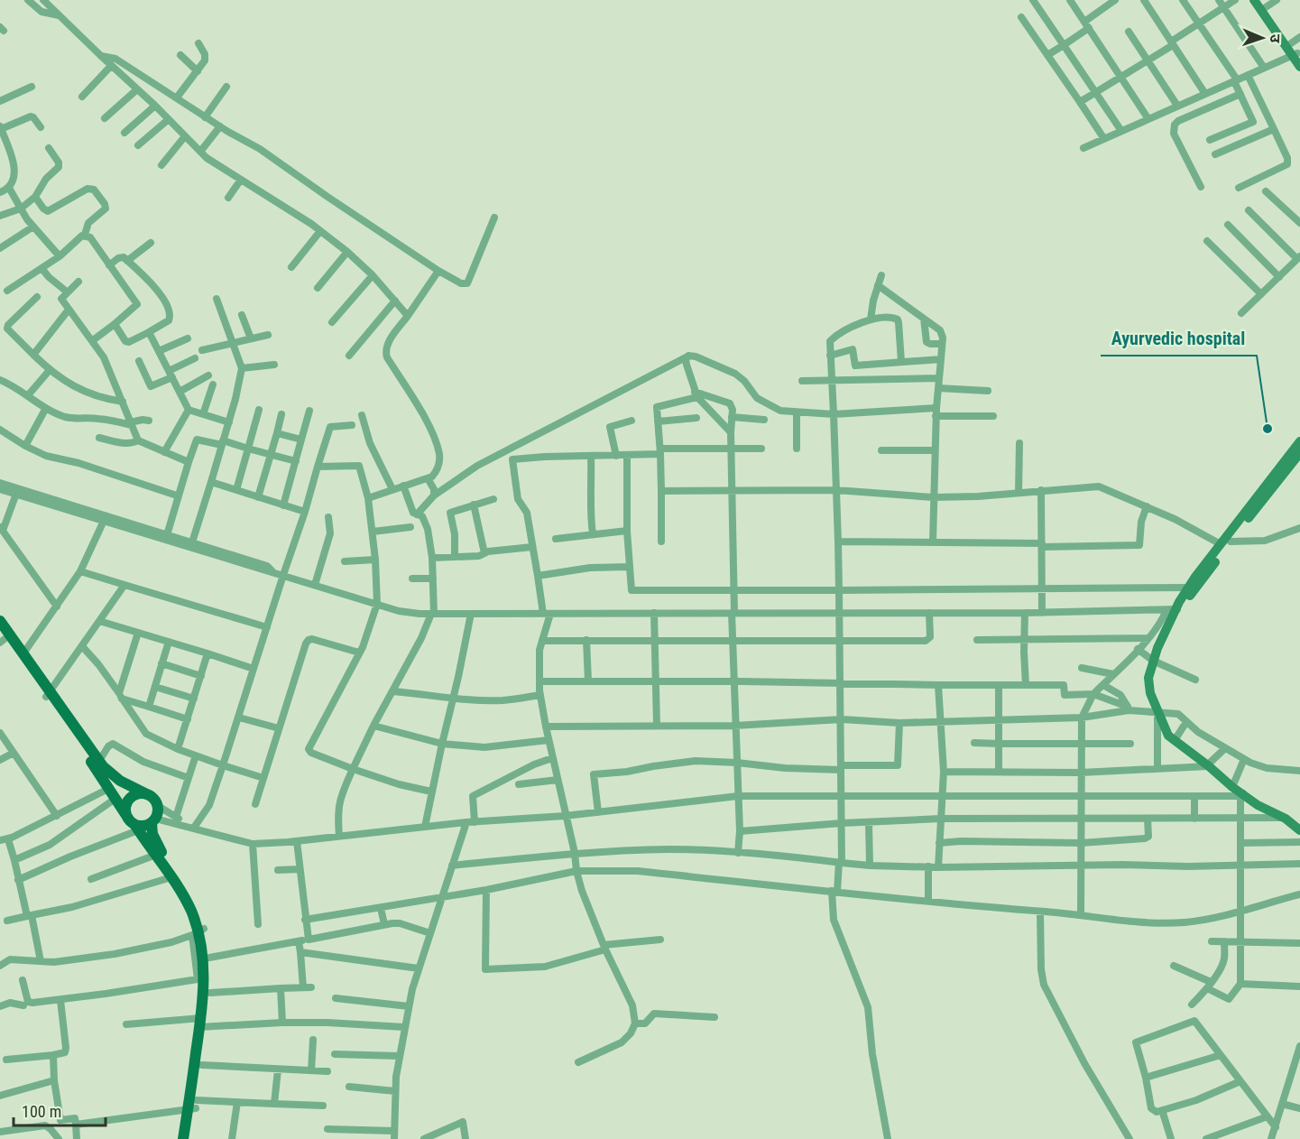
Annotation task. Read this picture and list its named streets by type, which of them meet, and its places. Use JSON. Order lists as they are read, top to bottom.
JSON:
{
  "places": ["Ayurvedic hospital"],
  "scale_bar": "100 m",
  "north": "right"
}
